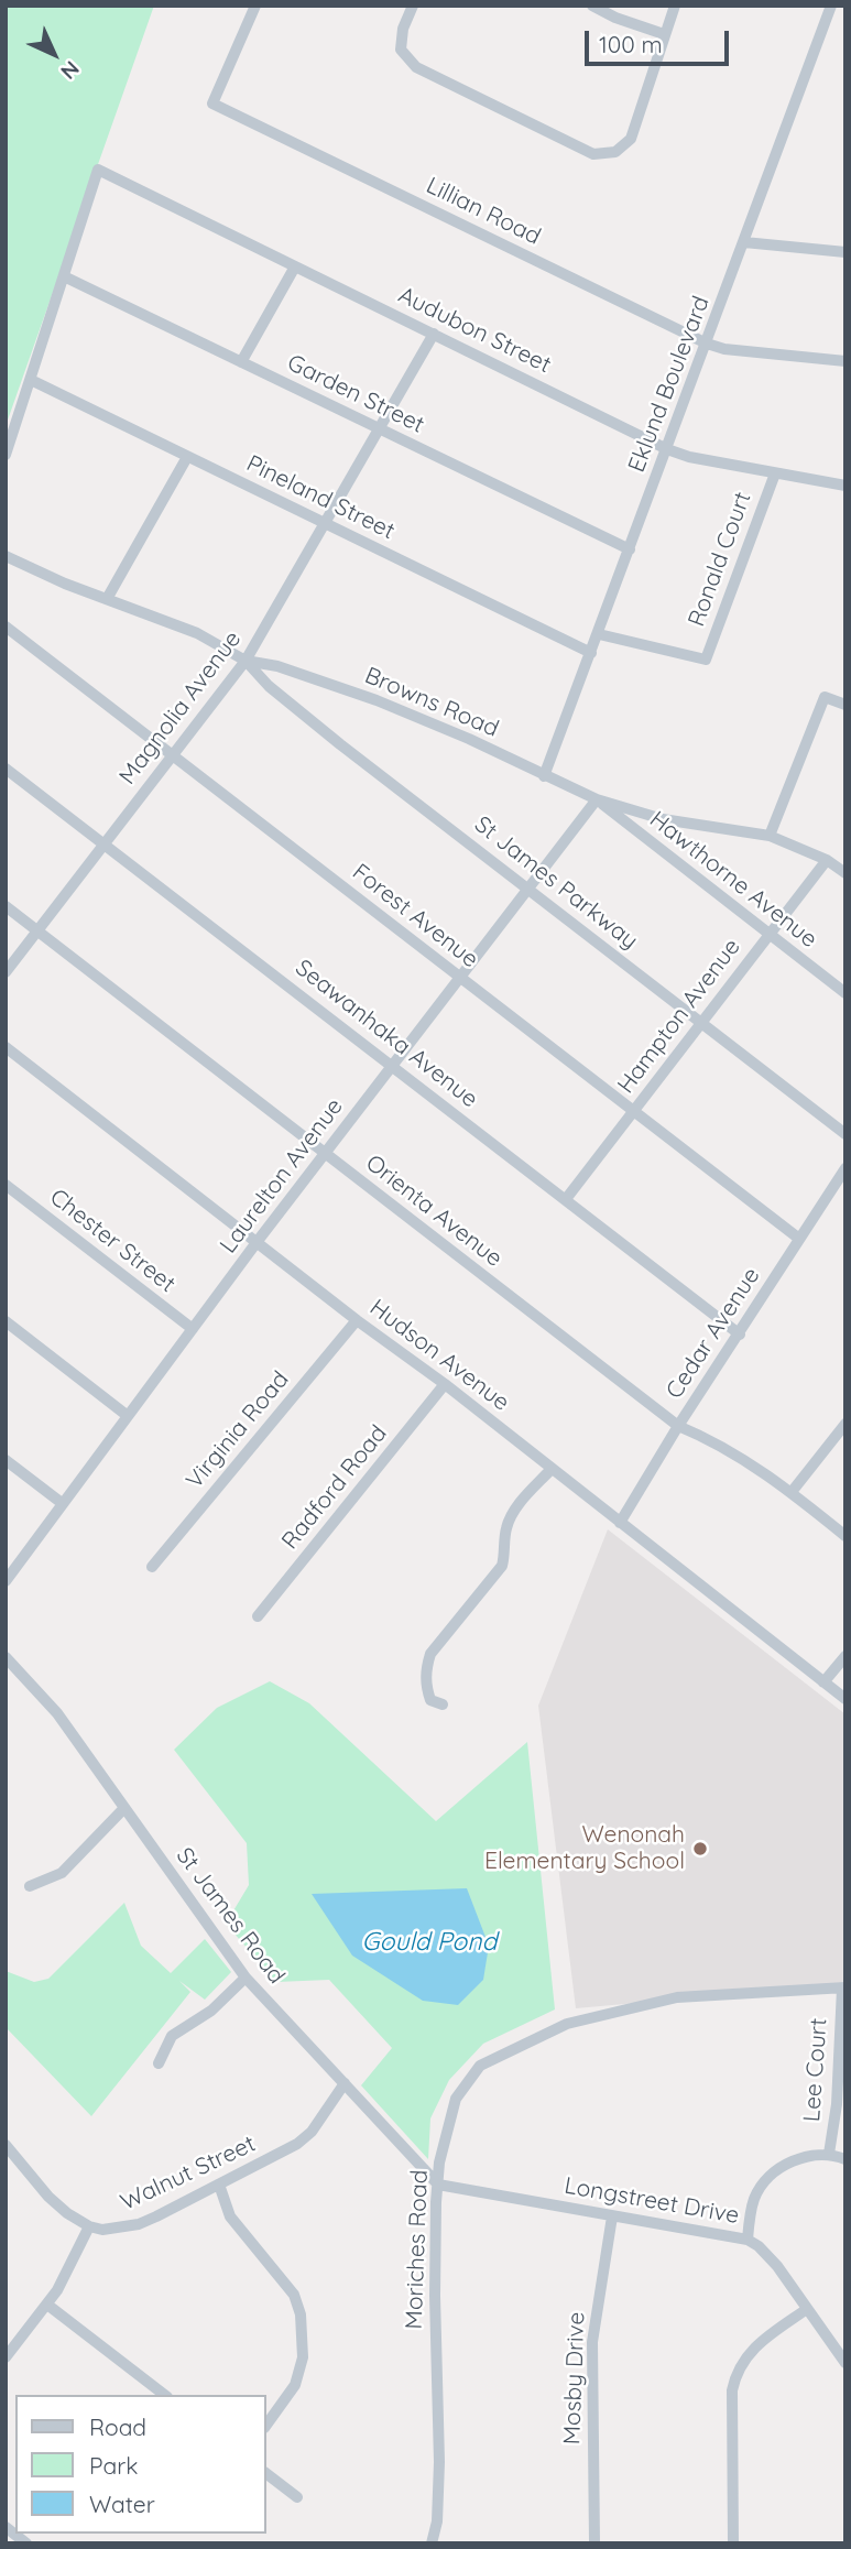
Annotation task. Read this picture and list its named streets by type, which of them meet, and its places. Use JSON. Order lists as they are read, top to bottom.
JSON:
{
  "streets": {
    "street": [
      "Lillian Road",
      "Audubon Street",
      "Eklund Boulevard",
      "Garden Street",
      "Pineland Street",
      "Ronald Court",
      "Browns Road",
      "Magnolia Avenue",
      "Hawthorne Avenue",
      "St James Parkway",
      "Forest Avenue",
      "Hampton Avenue",
      "Seawanhaka Avenue",
      "Laurelton Avenue",
      "Orienta Avenue",
      "Chester Street",
      "Cedar Avenue",
      "Hudson Avenue",
      "Virginia Road",
      "Radford Road",
      "St James Road",
      "Lee Court",
      "Walnut Street",
      "Longstreet Drive",
      "Moriches Road",
      "Mosby Drive"
    ]
  },
  "crossings": [
    ["Lillian Road", "Eklund Boulevard"],
    ["Audubon Street", "Eklund Boulevard"],
    ["Audubon Street", "Garden Street"],
    ["Audubon Street", "Ronald Court"],
    ["Audubon Street", "Magnolia Avenue"],
    ["Eklund Boulevard", "Garden Street"],
    ["Eklund Boulevard", "Pineland Street"],
    ["Eklund Boulevard", "Ronald Court"],
    ["Eklund Boulevard", "Browns Road"],
    ["Garden Street", "Magnolia Avenue"],
    ["Pineland Street", "Magnolia Avenue"],
    ["Browns Road", "Magnolia Avenue"],
    ["Browns Road", "Hawthorne Avenue"],
    ["Browns Road", "St James Parkway"],
    ["Browns Road", "Hampton Avenue"],
    ["Browns Road", "Laurelton Avenue"],
    ["Magnolia Avenue", "St James Parkway"],
    ["Magnolia Avenue", "Forest Avenue"],
    ["Magnolia Avenue", "Seawanhaka Avenue"],
    ["Magnolia Avenue", "Orienta Avenue"],
    ["Hawthorne Avenue", "Hampton Avenue"],
    ["Hawthorne Avenue", "Laurelton Avenue"],
    ["St James Parkway", "Hampton Avenue"],
    ["St James Parkway", "Laurelton Avenue"],
    ["Forest Avenue", "Hampton Avenue"],
    ["Forest Avenue", "Laurelton Avenue"],
    ["Forest Avenue", "Cedar Avenue"],
    ["Hampton Avenue", "Seawanhaka Avenue"],
    ["Seawanhaka Avenue", "Laurelton Avenue"],
    ["Seawanhaka Avenue", "Cedar Avenue"],
    ["Laurelton Avenue", "Orienta Avenue"],
    ["Laurelton Avenue", "Chester Street"],
    ["Laurelton Avenue", "Hudson Avenue"],
    ["Orienta Avenue", "Cedar Avenue"],
    ["Cedar Avenue", "Hudson Avenue"],
    ["Hudson Avenue", "Virginia Road"],
    ["Hudson Avenue", "Radford Road"],
    ["St James Road", "Walnut Street"],
    ["St James Road", "Longstreet Drive"],
    ["St James Road", "Moriches Road"],
    ["Lee Court", "Moriches Road"],
    ["Longstreet Drive", "Moriches Road"],
    ["Longstreet Drive", "Mosby Drive"]
  ],
  "water": ["Gould Pond"],
  "places": ["Wenonah Elementary School"],
  "legend": ["Road", "Park", "Water"],
  "scale_bar": "100 m",
  "north": "bottom right"
}
